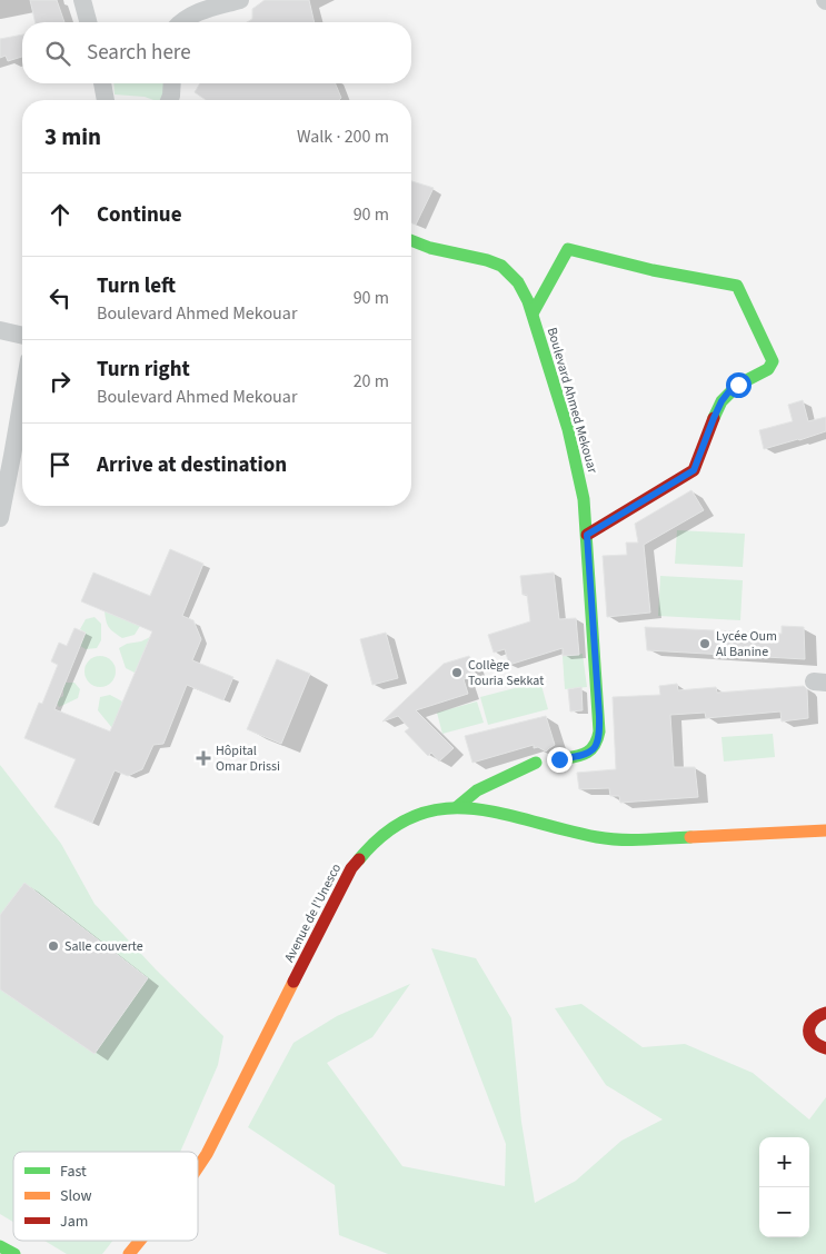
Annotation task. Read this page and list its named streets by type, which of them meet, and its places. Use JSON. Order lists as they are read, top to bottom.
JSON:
{
  "streets": {
    "street": ["Boulevard Ahmed Mekouar", "Avenue de l'Unesco"]
  },
  "places": {
    "other": ["Lycée Oum Al Banine", "Collège Touria Sekkat", "Salle couverte"],
    "health": ["Hôpital Omar Drissi"]
  },
  "legend": ["Fast", "Slow", "Jam"],
  "page": {
    "search": "Search here",
    "heading": ["3 min", "Walk · 200 m"],
    "list": [
      ["Continue", "90 m"],
      ["Turn left", "Boulevard Ahmed Mekouar", "90 m"],
      ["Turn right", "Boulevard Ahmed Mekouar", "20 m"],
      "Arrive at destination"
    ],
    "map_buttons": ["+", "−"]
  }
}
